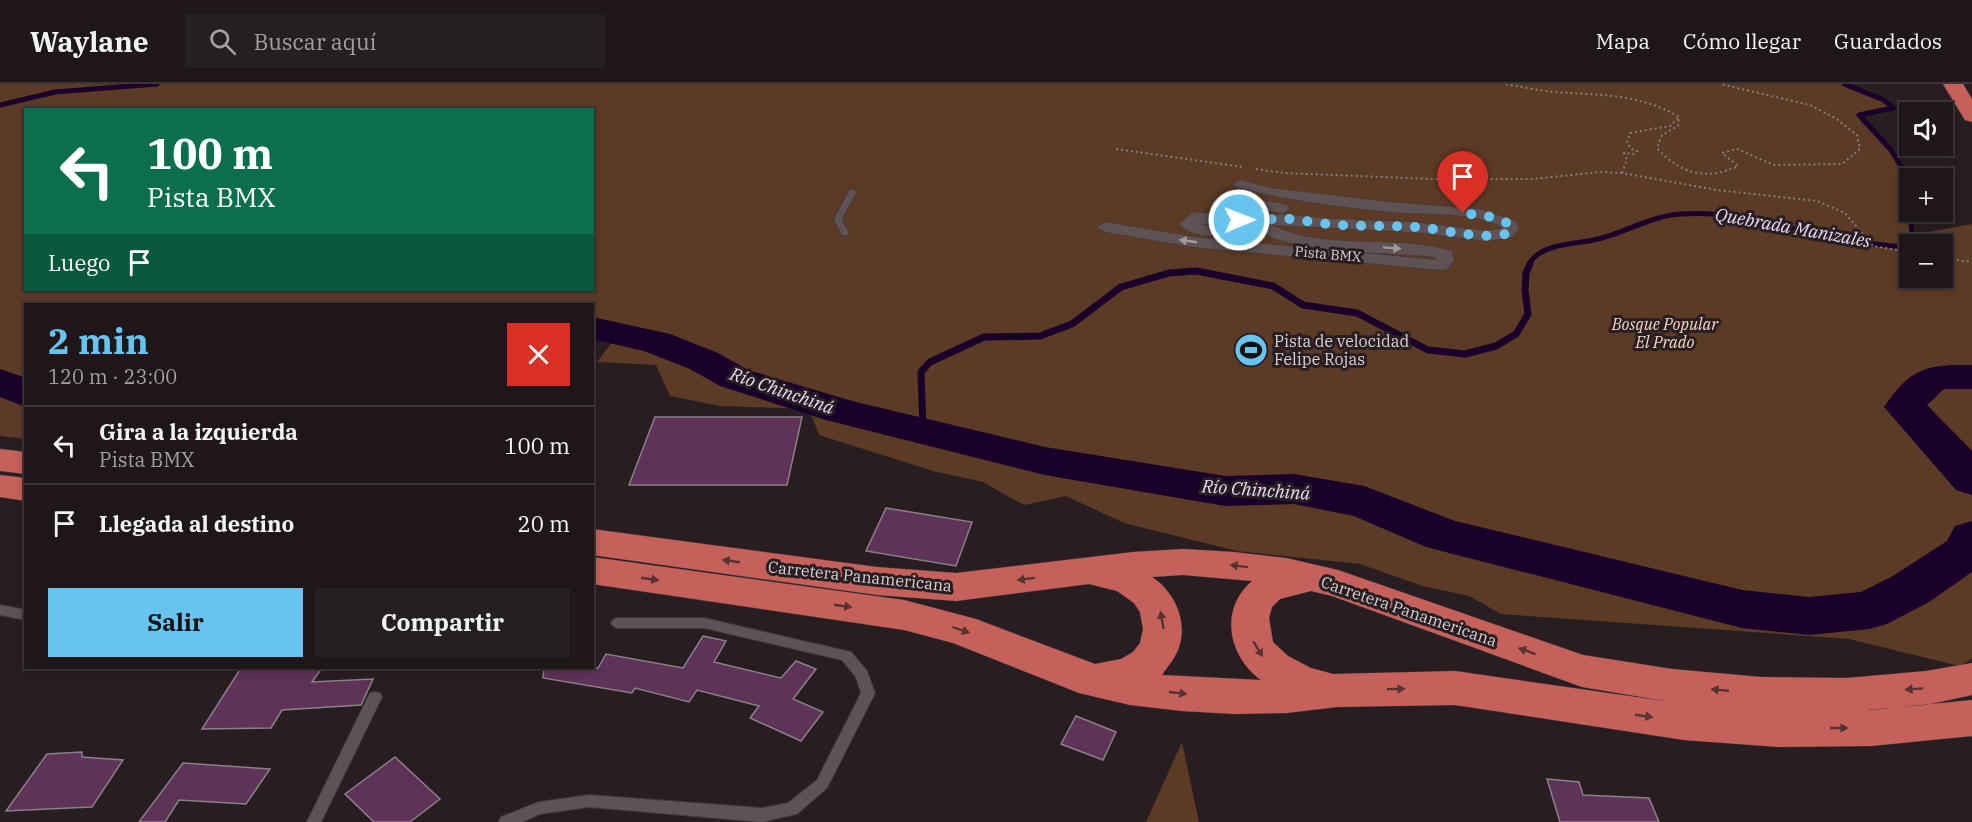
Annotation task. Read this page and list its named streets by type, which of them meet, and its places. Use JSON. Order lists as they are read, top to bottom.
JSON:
{
  "streets": {
    "highway": ["Carretera Panamericana"],
    "street": ["Pista BMX"]
  },
  "water": ["Quebrada Manizales", "Río Chinchiná"],
  "parks": ["Bosque Popular El Prado"],
  "places": {
    "sports": ["Pista de velocidad Felipe Rojas"]
  },
  "page": {
    "header": "Waylane",
    "search": "Buscar aquí",
    "nav": ["Mapa", "Cómo llegar", "Guardados"],
    "map_buttons": ["+", "−"],
    "turn": ["100 m", "Pista BMX"],
    "then": "Luego",
    "heading": ["2 min", "120 m · 23:00"],
    "list": [
      {
        "name": "Gira a la izquierda",
        "note": "Pista BMX",
        "value": "100 m"
      },
      {
        "name": "Llegada al destino",
        "value": "20 m"
      }
    ],
    "buttons": ["Salir", "Compartir"]
  }
}
